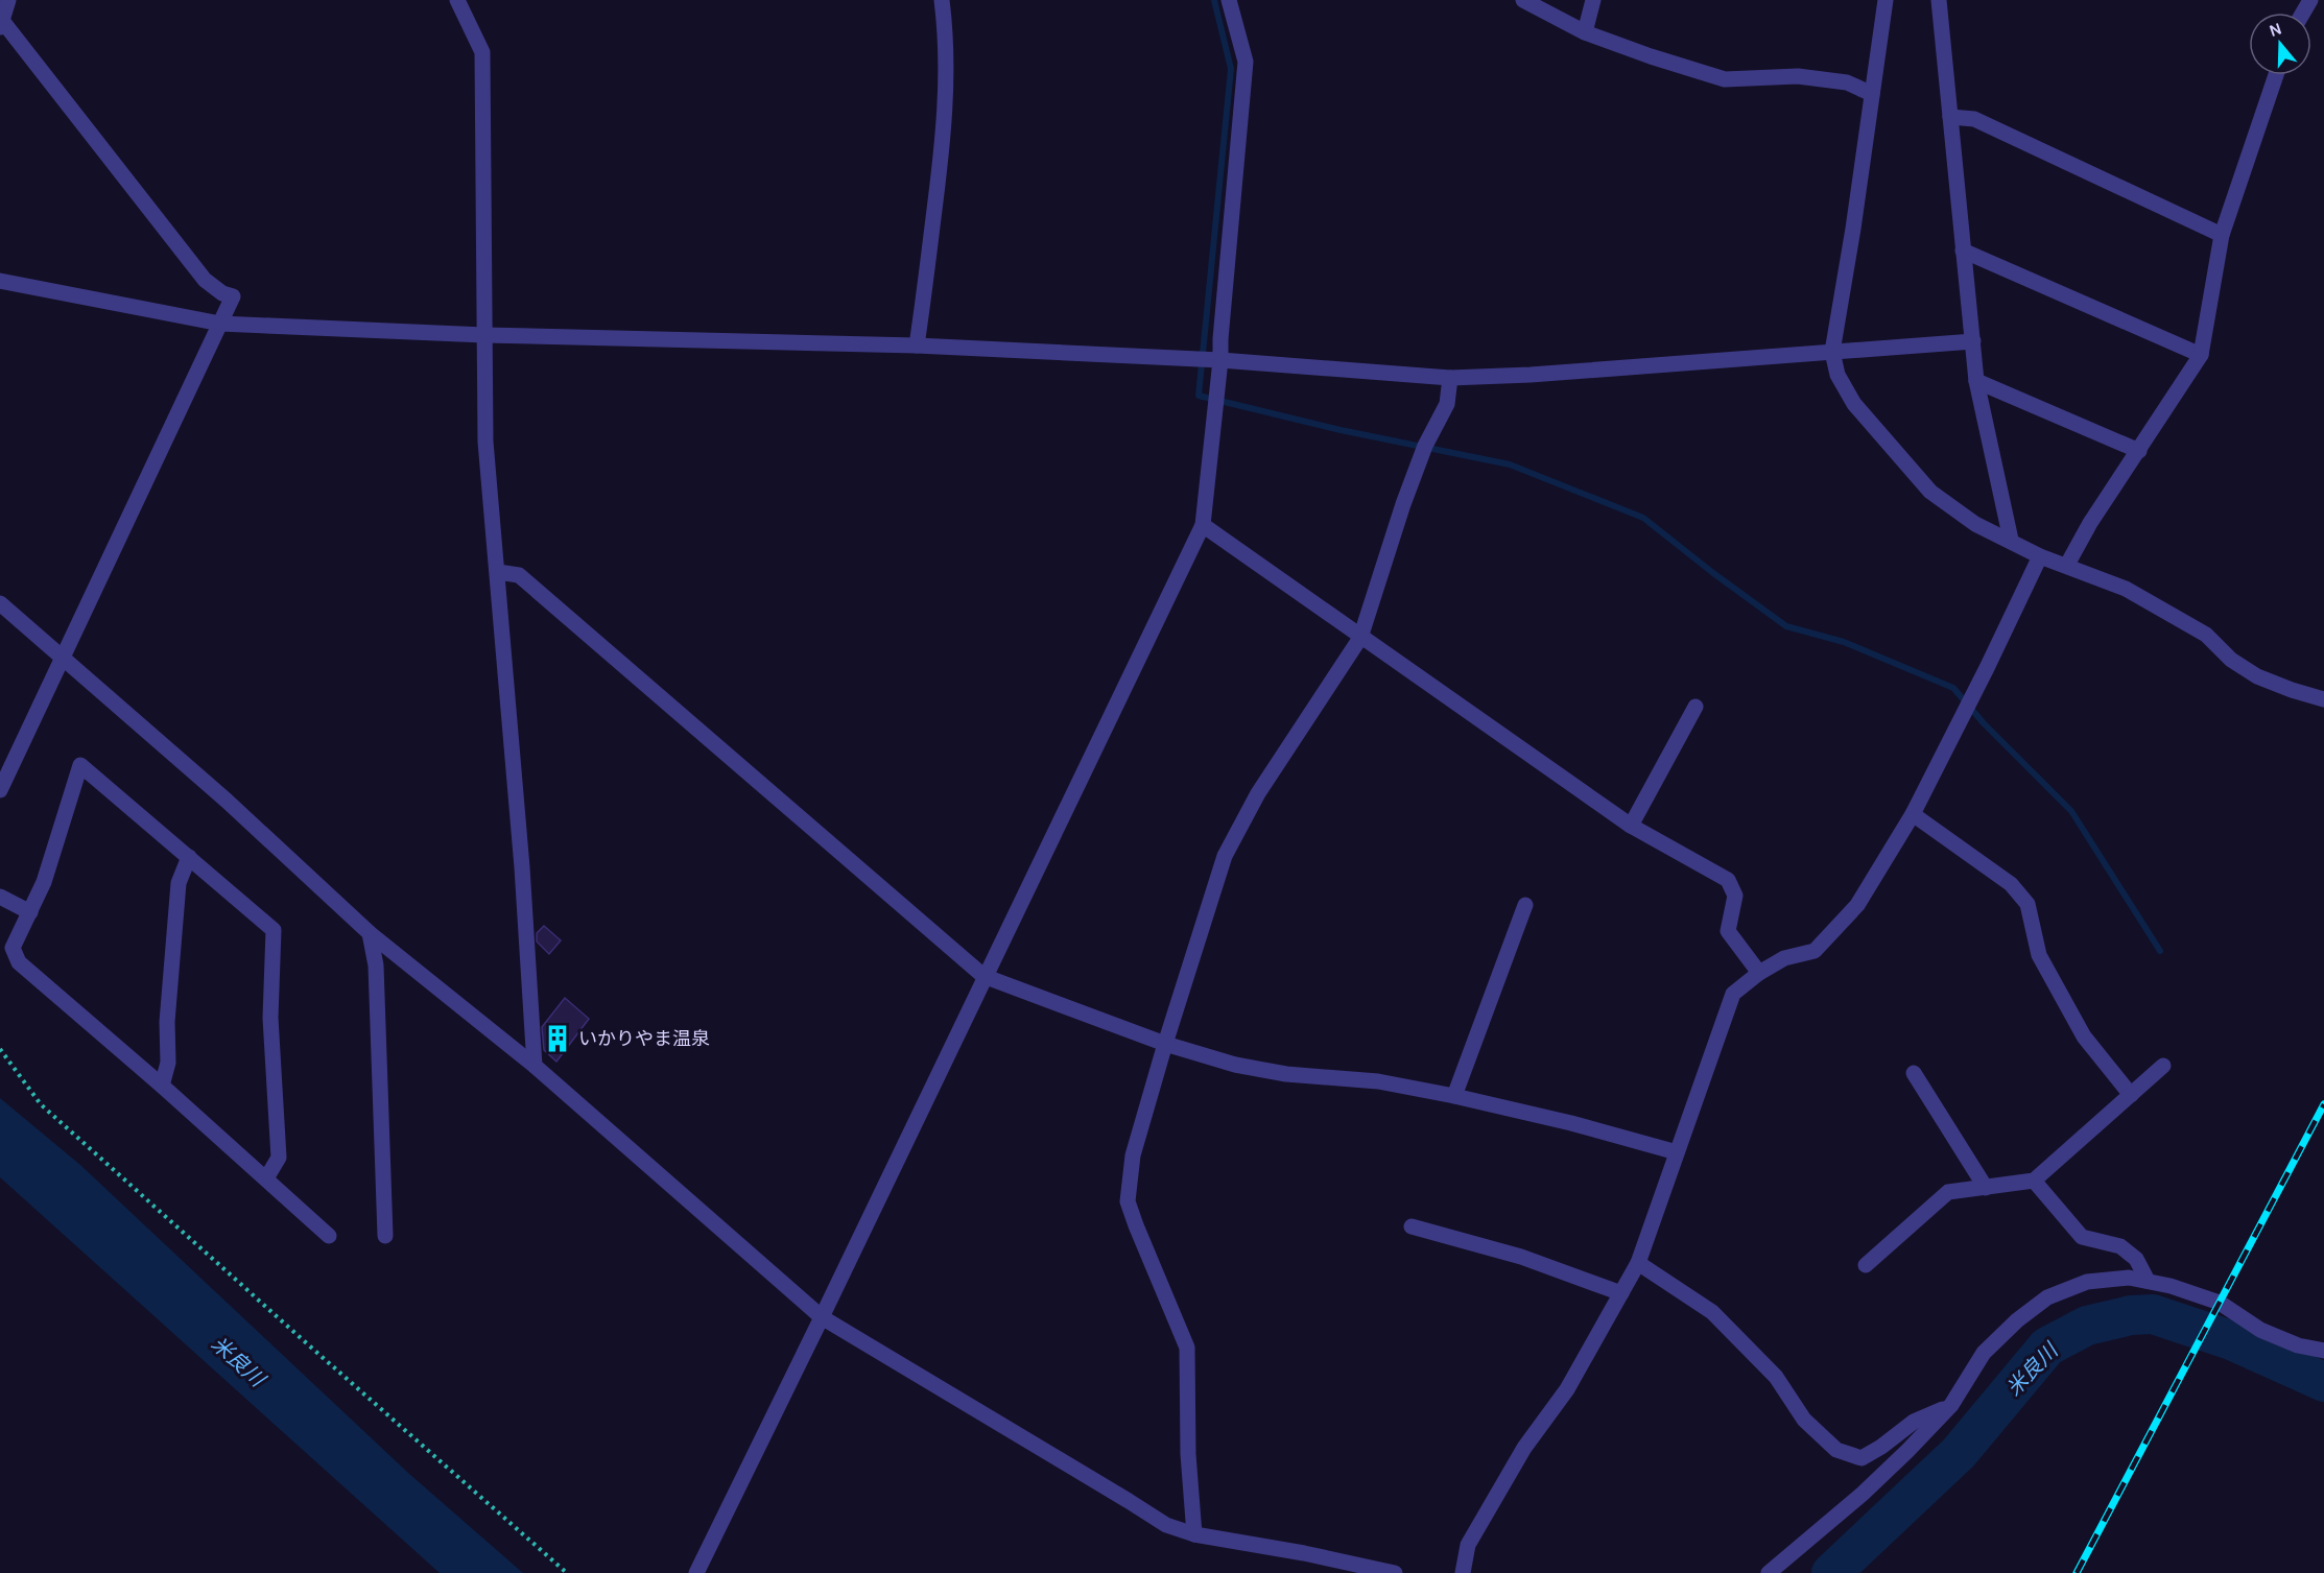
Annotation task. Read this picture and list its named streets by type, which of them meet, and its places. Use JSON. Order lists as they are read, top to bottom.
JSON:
{
  "water": ["米良川"],
  "places": {
    "building": ["いかりやま温泉"]
  },
  "north": "top"
}
